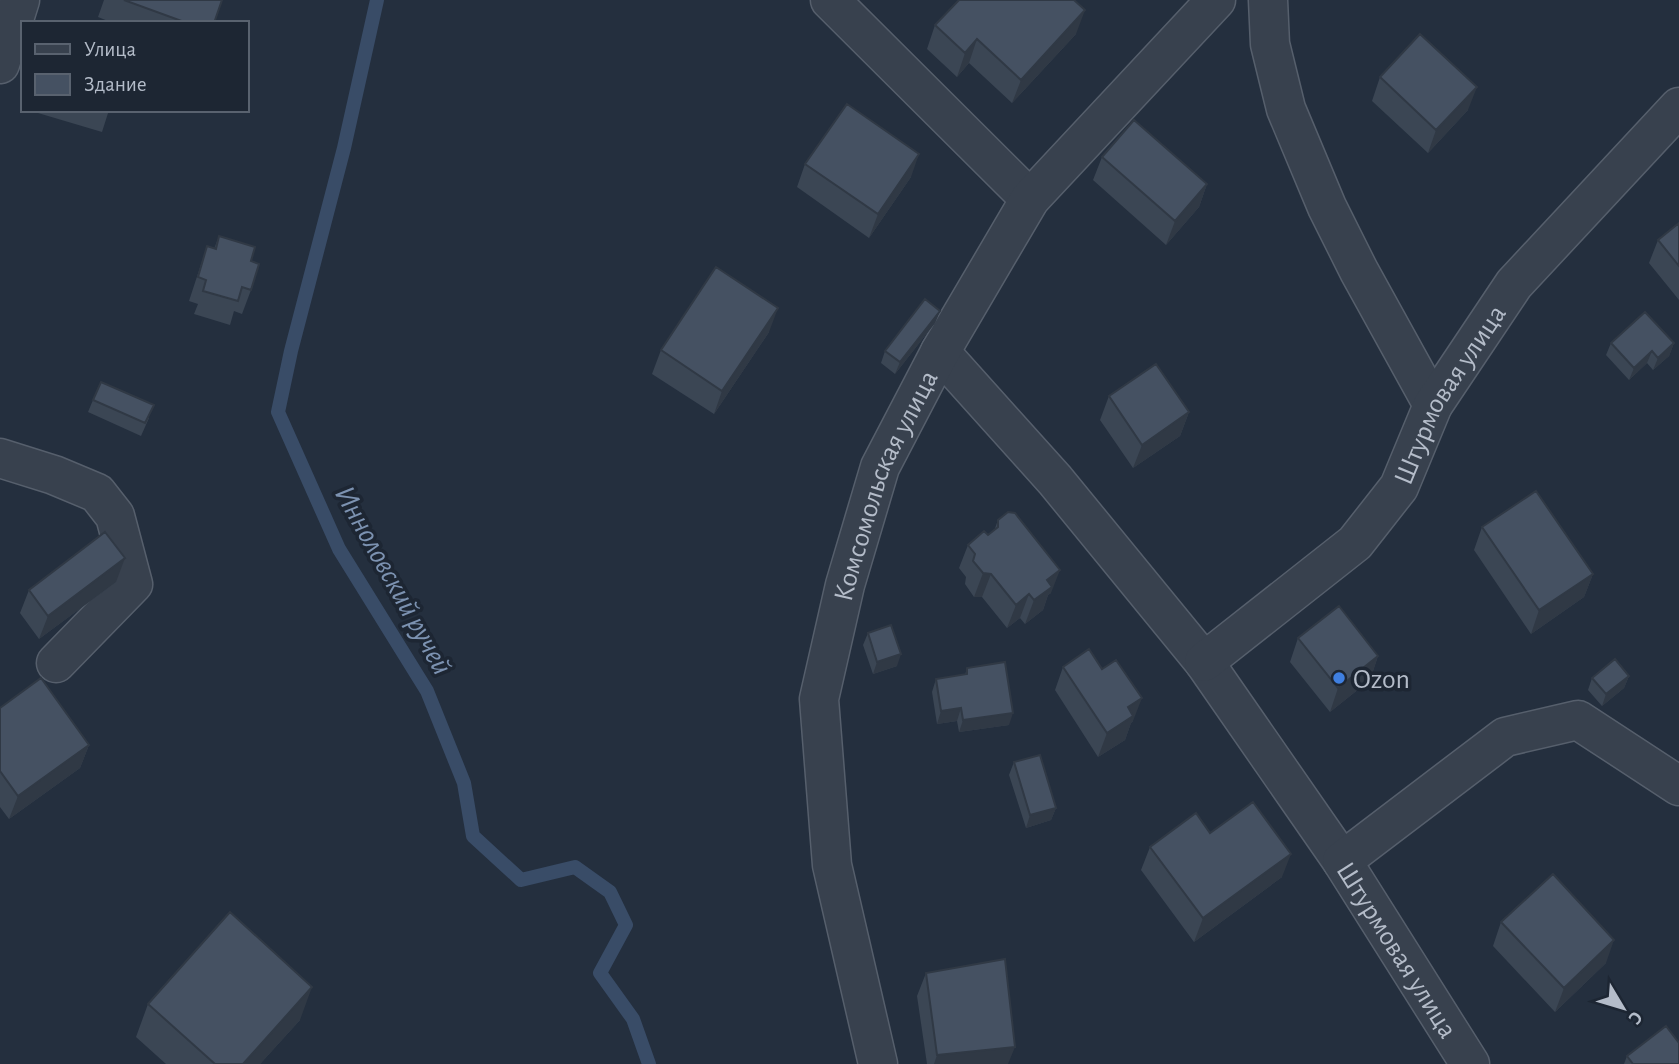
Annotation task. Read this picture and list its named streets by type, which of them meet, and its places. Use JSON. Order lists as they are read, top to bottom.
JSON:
{
  "streets": {
    "street": ["Штурмовая улица", "Комсомольская улица"]
  },
  "crossings": [
    ["Штурмовая улица", "Комсомольская улица"]
  ],
  "water": ["Инноловский ручей"],
  "places": ["Ozon"],
  "legend": ["Улица", "Здание"],
  "north": "bottom right"
}
